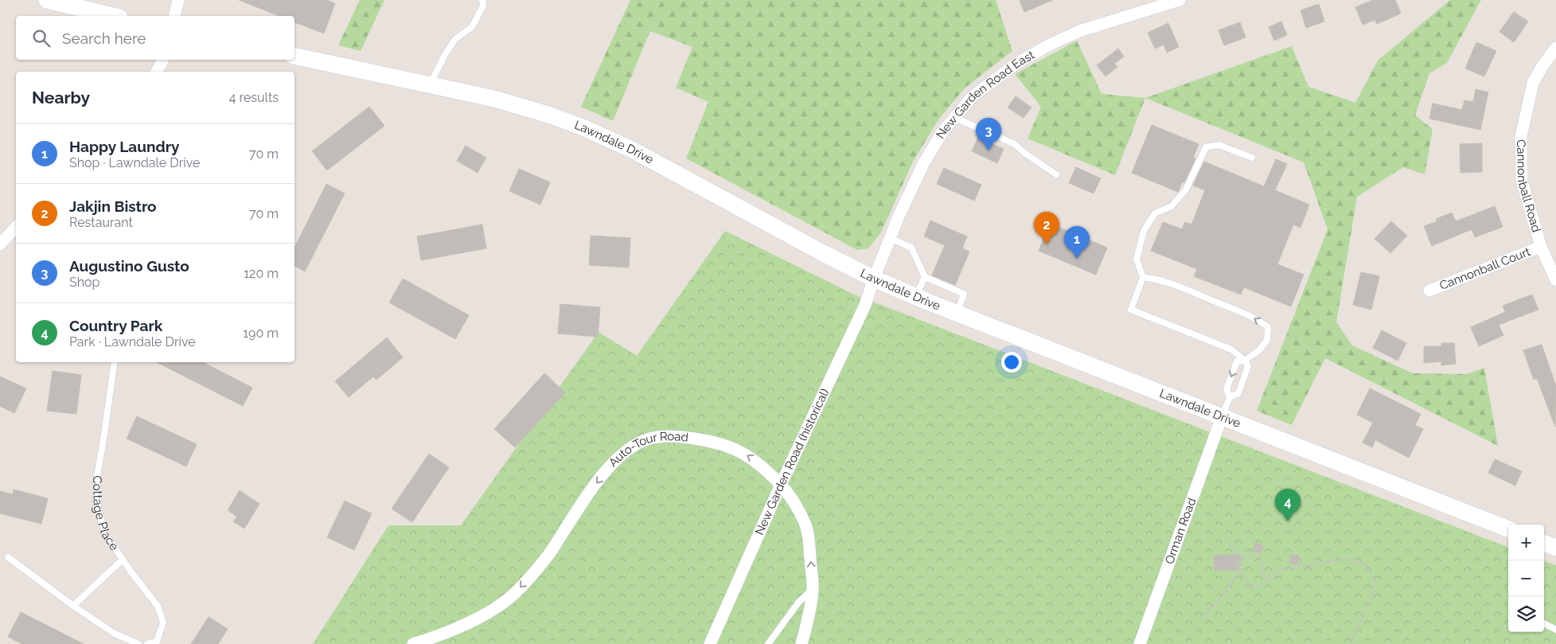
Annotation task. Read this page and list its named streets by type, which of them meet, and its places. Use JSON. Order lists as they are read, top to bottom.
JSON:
{
  "streets": {
    "main road": ["Lawndale Drive"],
    "street": [
      "New Garden Road East",
      "Cannonball Road",
      "Cannonball Court",
      "Auto-Tour Road",
      "New Garden Road (historical)",
      "Orman Road"
    ],
    "lane": ["Cottage Place"]
  },
  "crossings": [
    ["New Garden Road East", "Lawndale Drive"],
    ["New Garden Road East", "New Garden Road (historical)"],
    ["Lawndale Drive", "New Garden Road (historical)"],
    ["Lawndale Drive", "Orman Road"],
    ["Cannonball Road", "Cannonball Court"],
    ["Auto-Tour Road", "New Garden Road (historical)"]
  ],
  "page": {
    "search": "Search here",
    "heading": ["Nearby", "4 results"],
    "pins": [
      "3",
      "2",
      "1",
      "4"
    ],
    "list": [
      {
        "mark": "1",
        "name": "Happy Laundry",
        "note": "Shop · Lawndale Drive",
        "value": "70 m"
      },
      {
        "mark": "2",
        "name": "Jakjin Bistro",
        "note": "Restaurant",
        "value": "70 m"
      },
      {
        "mark": "3",
        "name": "Augustino Gusto",
        "note": "Shop",
        "value": "120 m"
      },
      {
        "mark": "4",
        "name": "Country Park",
        "note": "Park · Lawndale Drive",
        "value": "190 m"
      }
    ],
    "map_buttons": ["+", "−"]
  }
}
